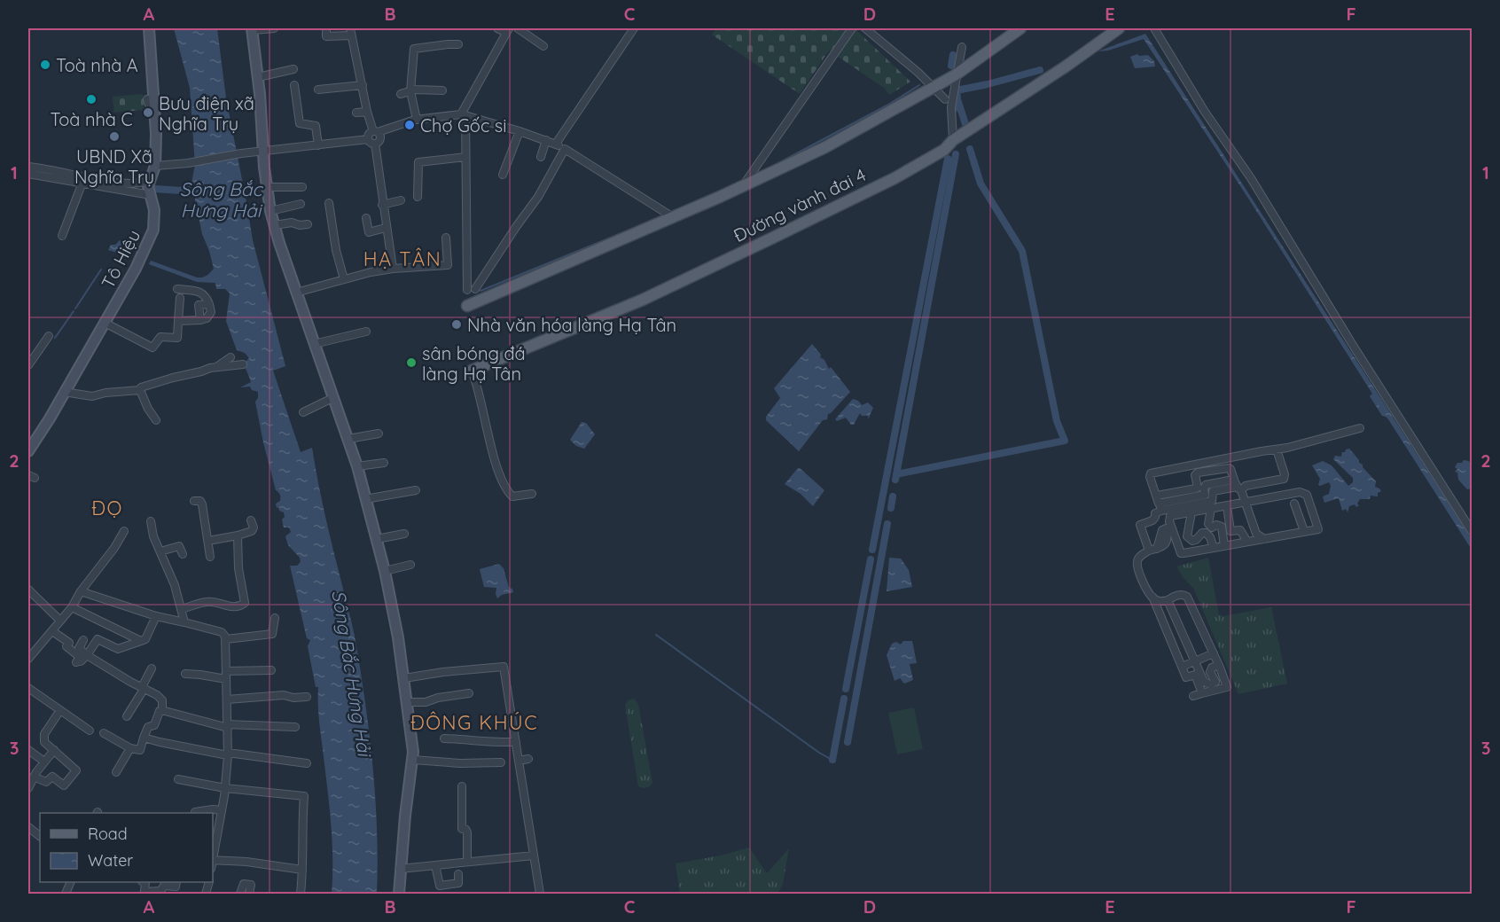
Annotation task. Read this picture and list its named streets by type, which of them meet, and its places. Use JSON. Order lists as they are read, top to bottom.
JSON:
{
  "streets": {
    "main road": ["Đường vành đai 4"],
    "street": ["Tô Hiệu"]
  },
  "districts": ["HẠ TÂN", "ĐỌ", "ĐÔNG KHÚC"],
  "water": ["Sông Bắc Hưng Hải"],
  "places": [
    "Toà nhà A",
    "Toà nhà C",
    "Bưu điện xã Nghĩa Trụ",
    "Chợ Gốc si",
    "UBND Xã Nghĩa Trụ",
    "Nhà văn hóa làng Hạ Tân",
    "sân bóng đá làng Hạ Tân"
  ],
  "legend": ["Road", "Water"],
  "grid": {
    "columns": [
      "A",
      "B",
      "C",
      "D",
      "E",
      "F"
    ],
    "rows": ["1", "2", "3"]
  }
}
